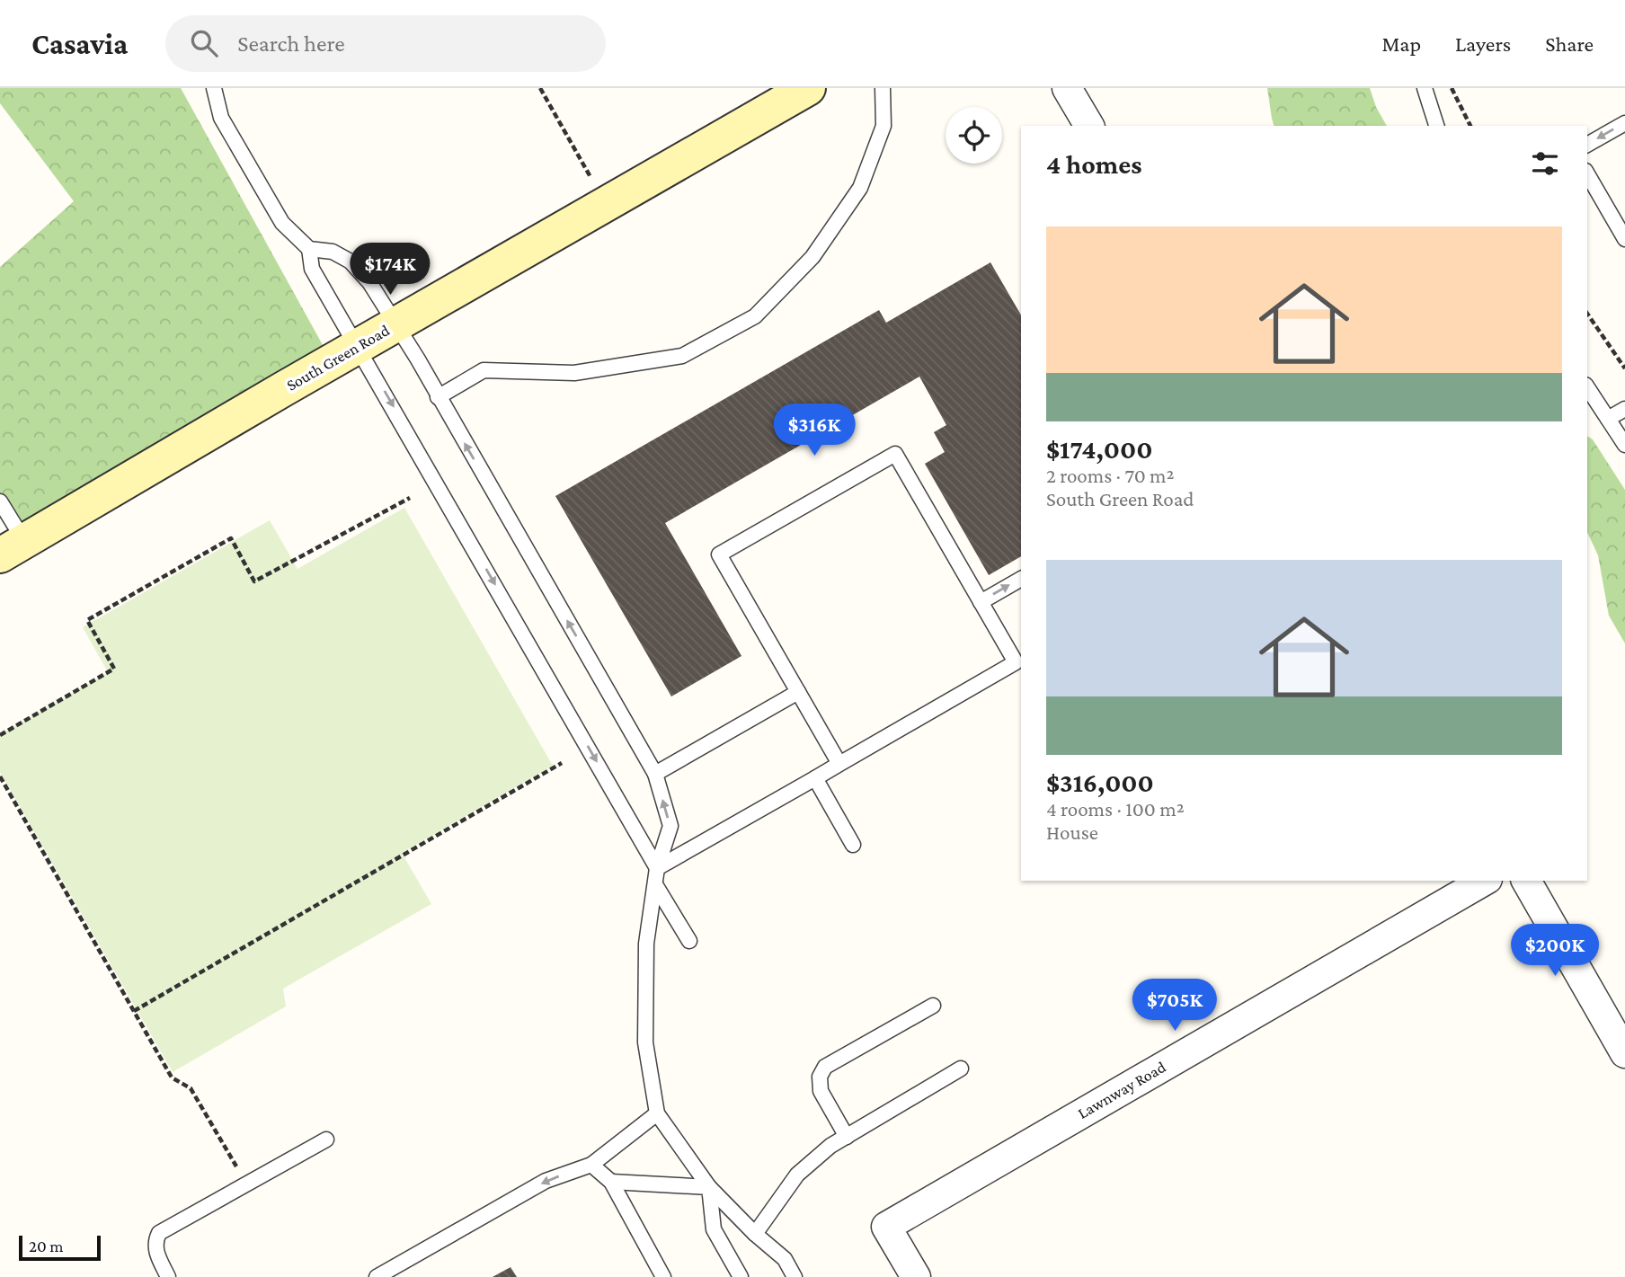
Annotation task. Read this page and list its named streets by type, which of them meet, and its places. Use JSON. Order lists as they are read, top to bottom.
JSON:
{
  "streets": {
    "main road": ["South Green Road"],
    "street": ["Lawnway Road"]
  },
  "scale_bar": "20 m",
  "page": {
    "header": "Casavia",
    "search": "Search here",
    "nav": ["Map", "Layers", "Share"],
    "heading": "4 homes",
    "list": [
      {
        "name": "$174,000",
        "note": "2 rooms · 70 m² · South Green Road"
      },
      {
        "name": "$316,000",
        "note": "4 rooms · 100 m² · House"
      }
    ],
    "price": [
      "$174K",
      "$316K",
      "$200K",
      "$705K"
    ],
    "scale": "20 m"
  }
}
